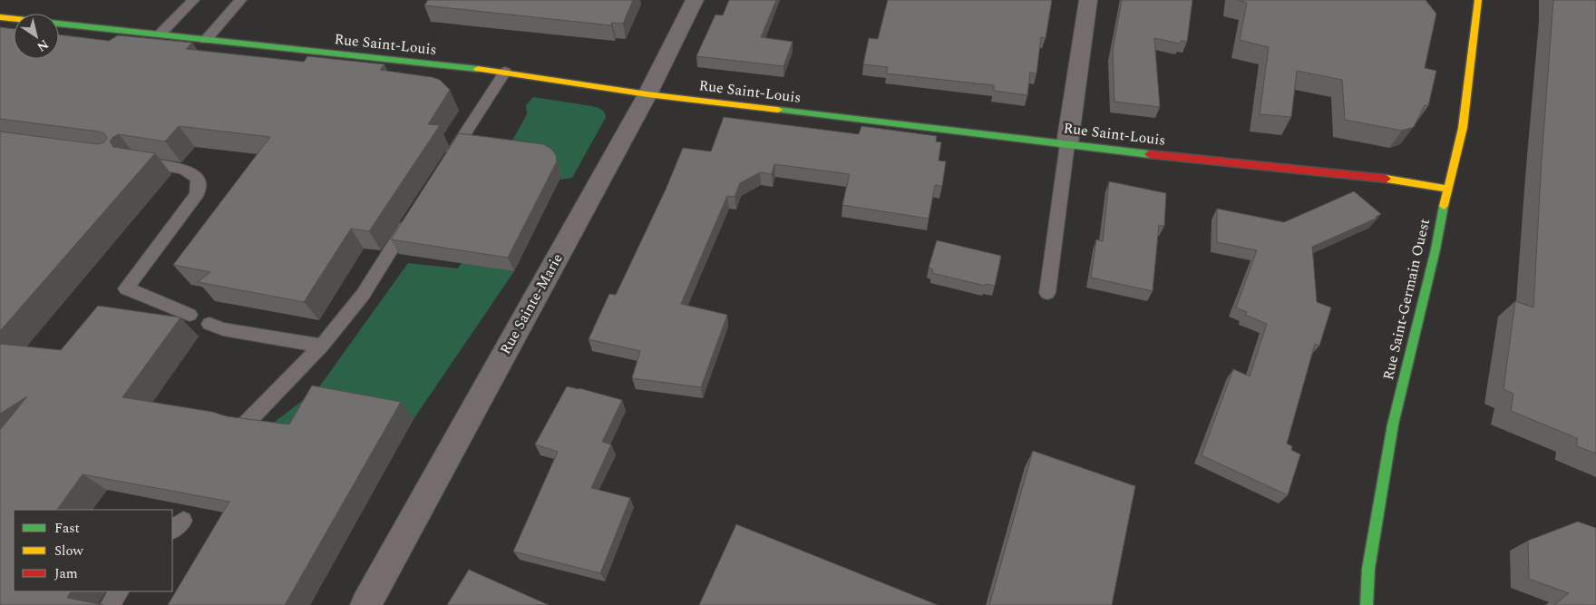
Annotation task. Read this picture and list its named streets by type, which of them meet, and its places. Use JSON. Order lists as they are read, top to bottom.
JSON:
{
  "streets": {
    "street": ["Rue Saint-Louis", "Rue Saint-Germain Ouest", "Rue Sainte-Marie"]
  },
  "crossings": [
    ["Rue Saint-Louis", "Rue Saint-Germain Ouest"],
    ["Rue Saint-Louis", "Rue Sainte-Marie"]
  ],
  "legend": ["Fast", "Slow", "Jam"],
  "north": "bottom right"
}
